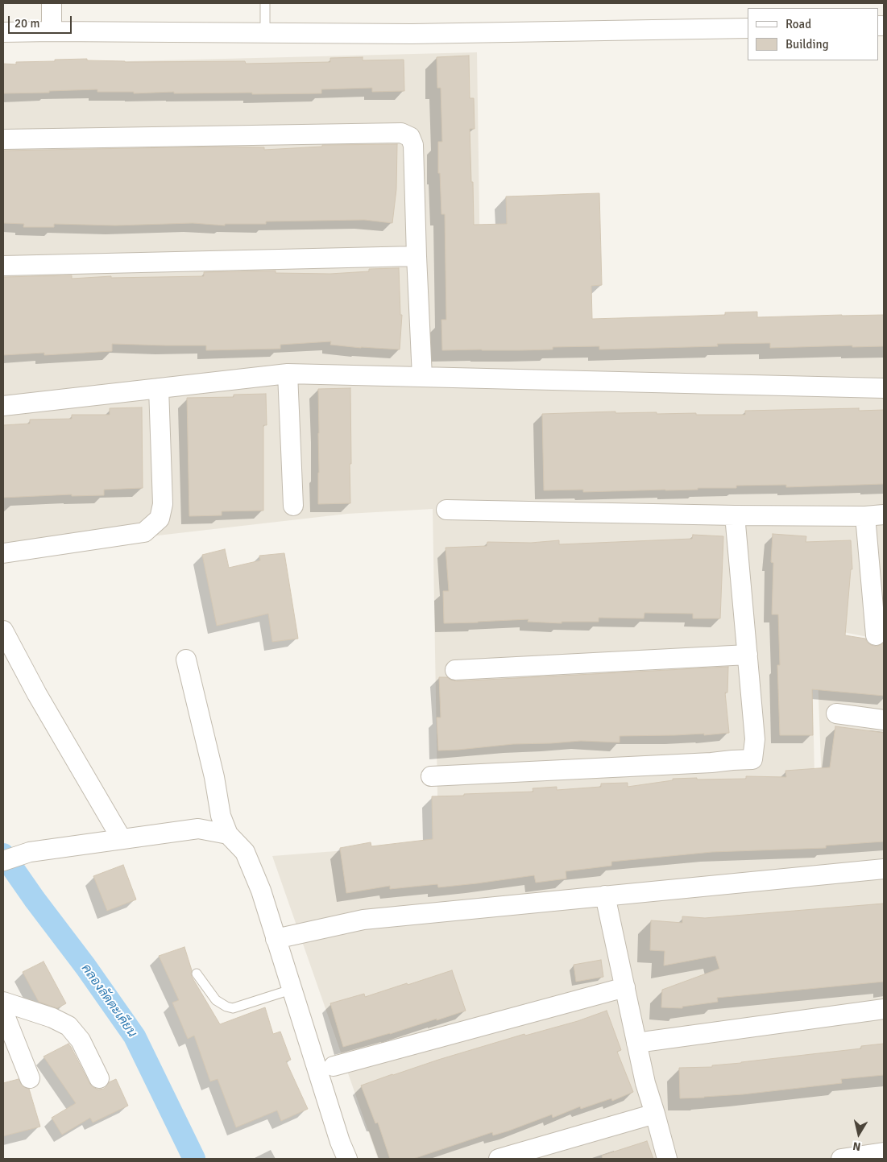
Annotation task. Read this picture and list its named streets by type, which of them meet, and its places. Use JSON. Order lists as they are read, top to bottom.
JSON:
{
  "water": ["คลองลัดตะเคียน"],
  "legend": ["Road", "Building"],
  "scale_bar": "20 m",
  "north": "bottom"
}
